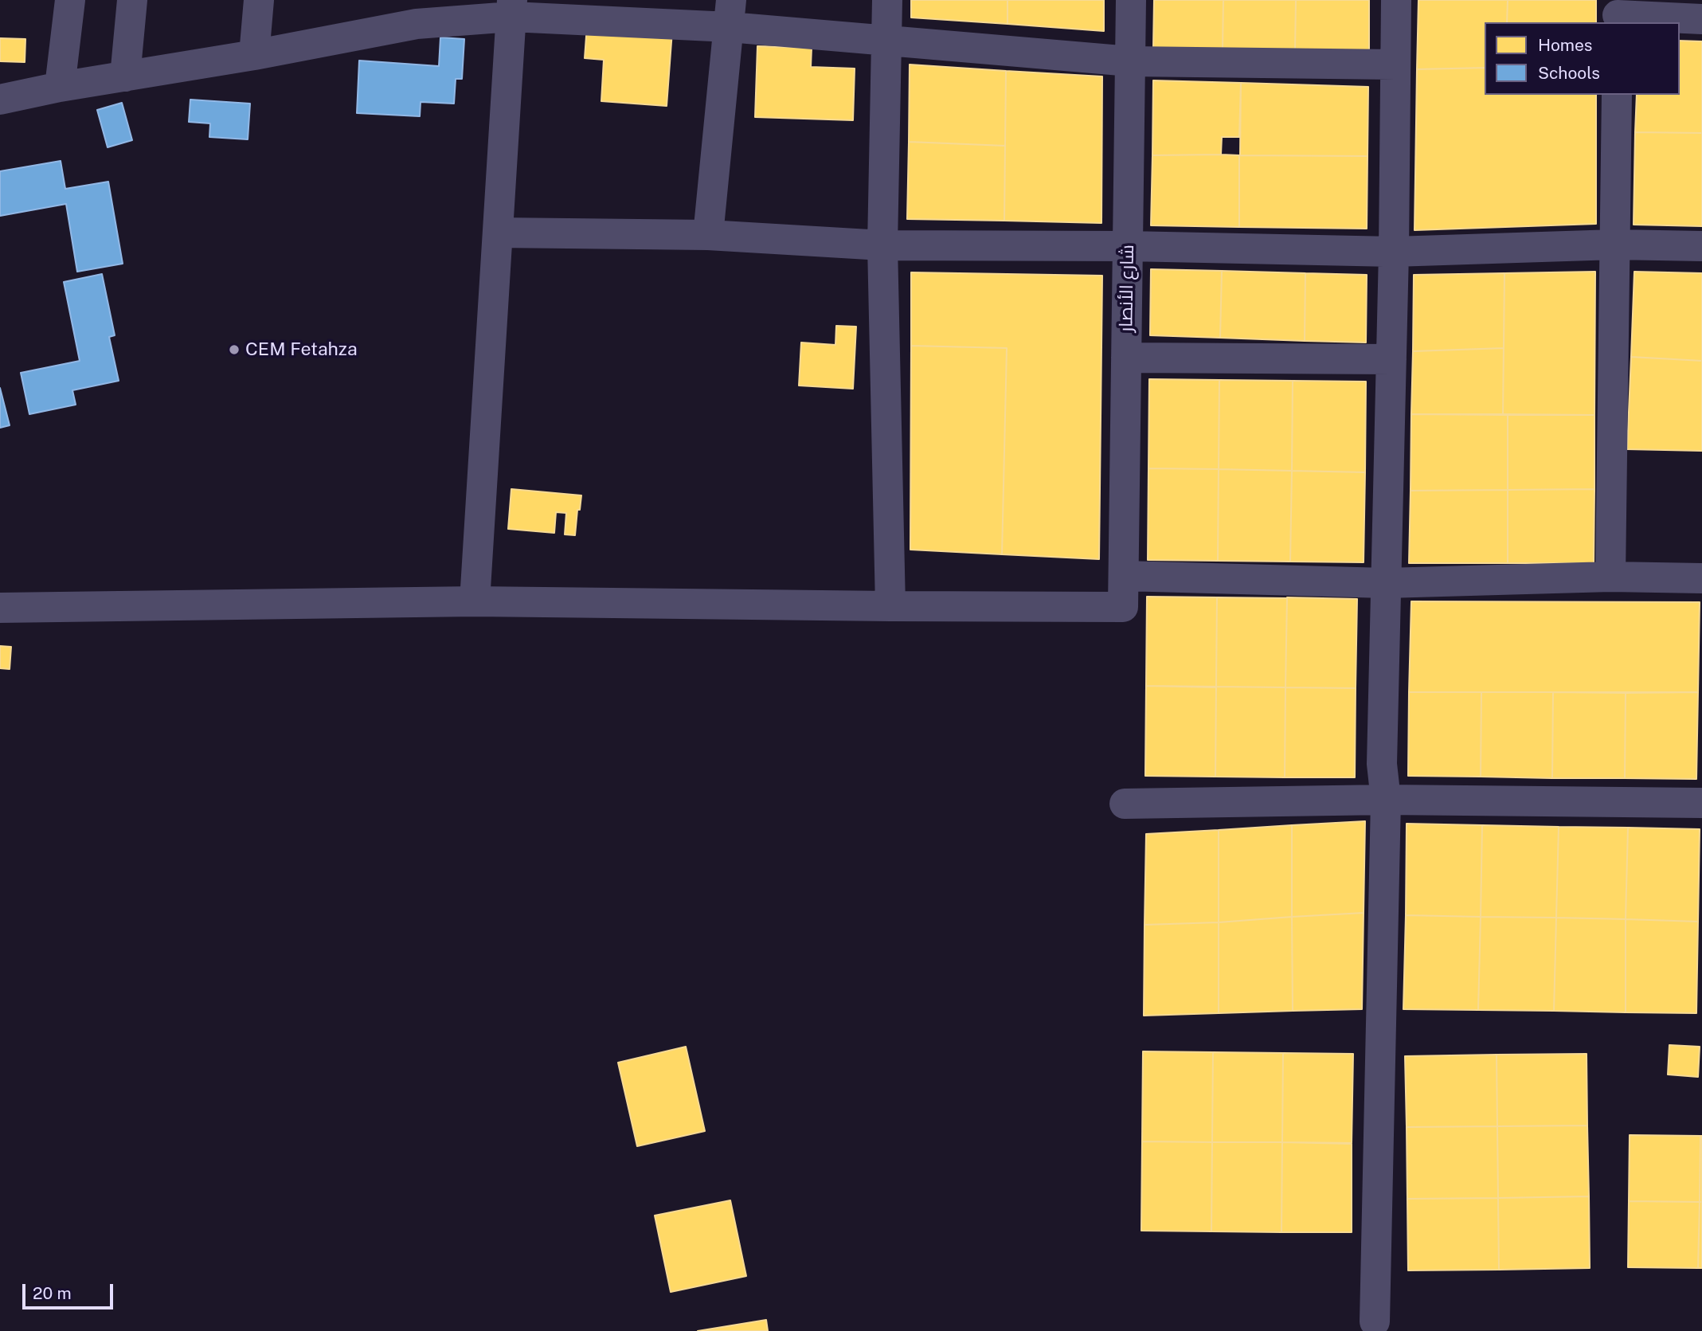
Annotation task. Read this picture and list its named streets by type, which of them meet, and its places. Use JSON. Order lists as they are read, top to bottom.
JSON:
{
  "streets": {
    "street": ["شارع الأنصار"]
  },
  "places": ["CEM Fetahza"],
  "legend": ["Homes", "Schools"],
  "scale_bar": "20 m"
}
